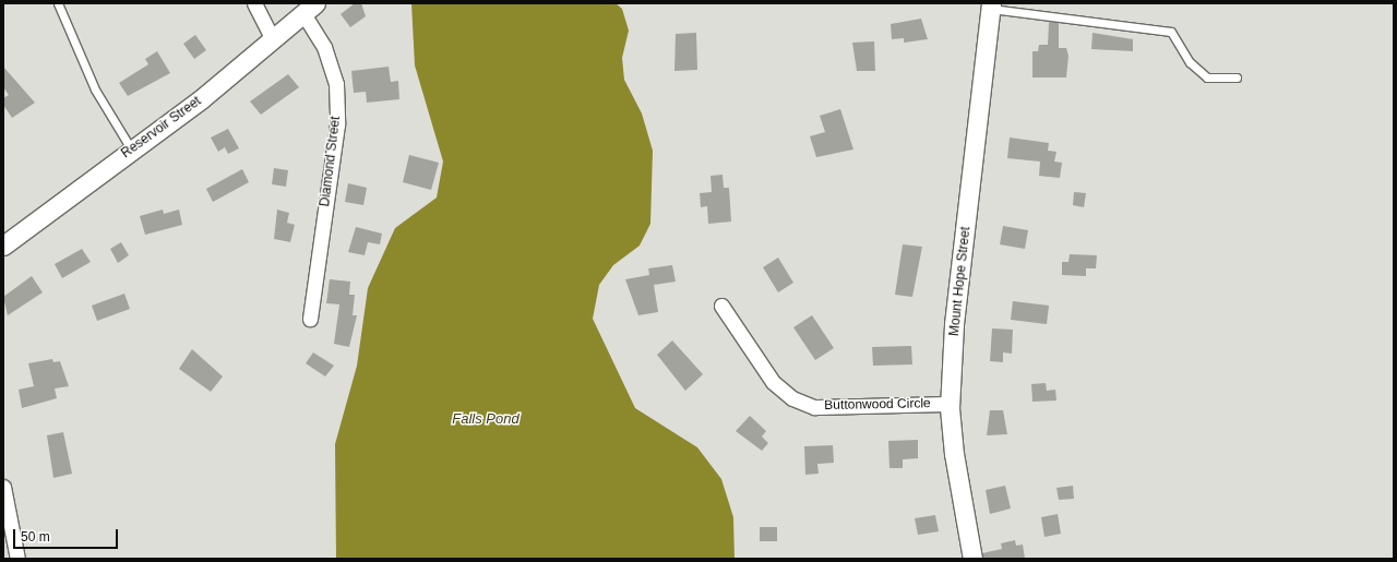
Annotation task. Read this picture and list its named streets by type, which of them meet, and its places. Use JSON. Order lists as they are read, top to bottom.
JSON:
{
  "streets": {
    "street": [
      "Reservoir Street",
      "Diamond Street",
      "Mount Hope Street",
      "Buttonwood Circle"
    ]
  },
  "crossings": [
    ["Reservoir Street", "Diamond Street"],
    ["Mount Hope Street", "Buttonwood Circle"]
  ],
  "water": ["Falls Pond"],
  "scale_bar": "50 m"
}
